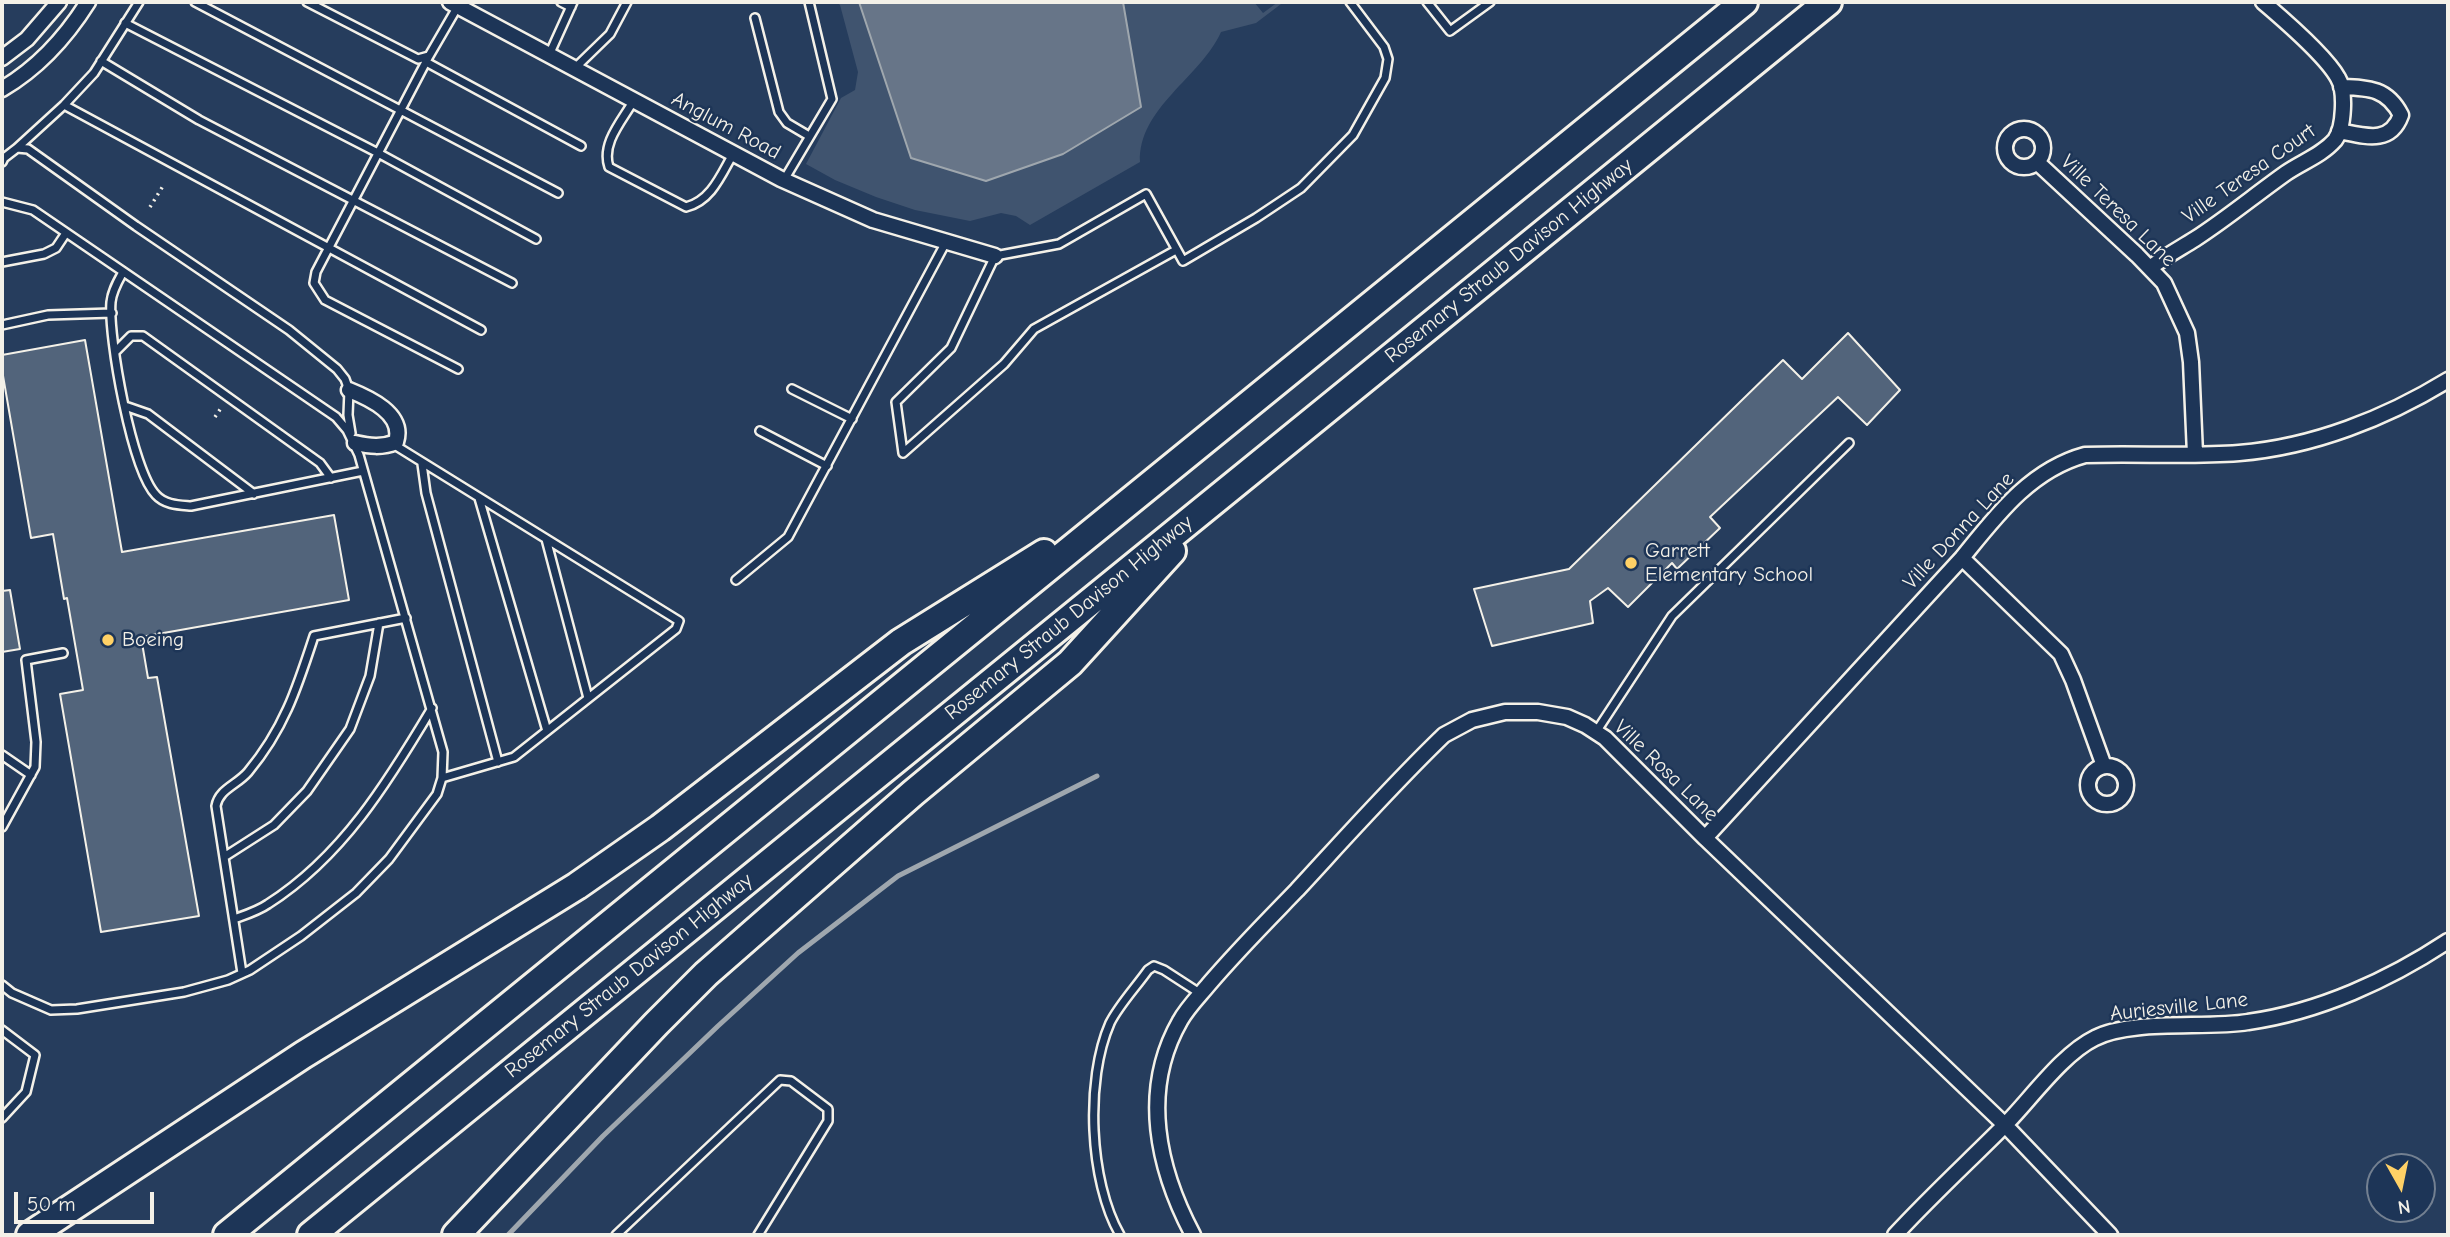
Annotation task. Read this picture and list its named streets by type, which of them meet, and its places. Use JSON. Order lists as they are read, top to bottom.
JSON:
{
  "streets": {
    "highway": ["Rosemary Straub Davison Highway"],
    "street": [
      "Anglum Road",
      "Ville Teresa Court",
      "Ville Teresa Lane",
      "Ville Donna Lane",
      "Ville Rosa Lane",
      "Auriesville Lane"
    ]
  },
  "crossings": [
    ["Ville Teresa Court", "Ville Teresa Lane"],
    ["Ville Teresa Lane", "Ville Donna Lane"],
    ["Ville Donna Lane", "Ville Rosa Lane"],
    ["Ville Rosa Lane", "Auriesville Lane"]
  ],
  "places": ["Garrett Elementary School", "Boeing"],
  "scale_bar": "50 m",
  "north": "bottom"
}
